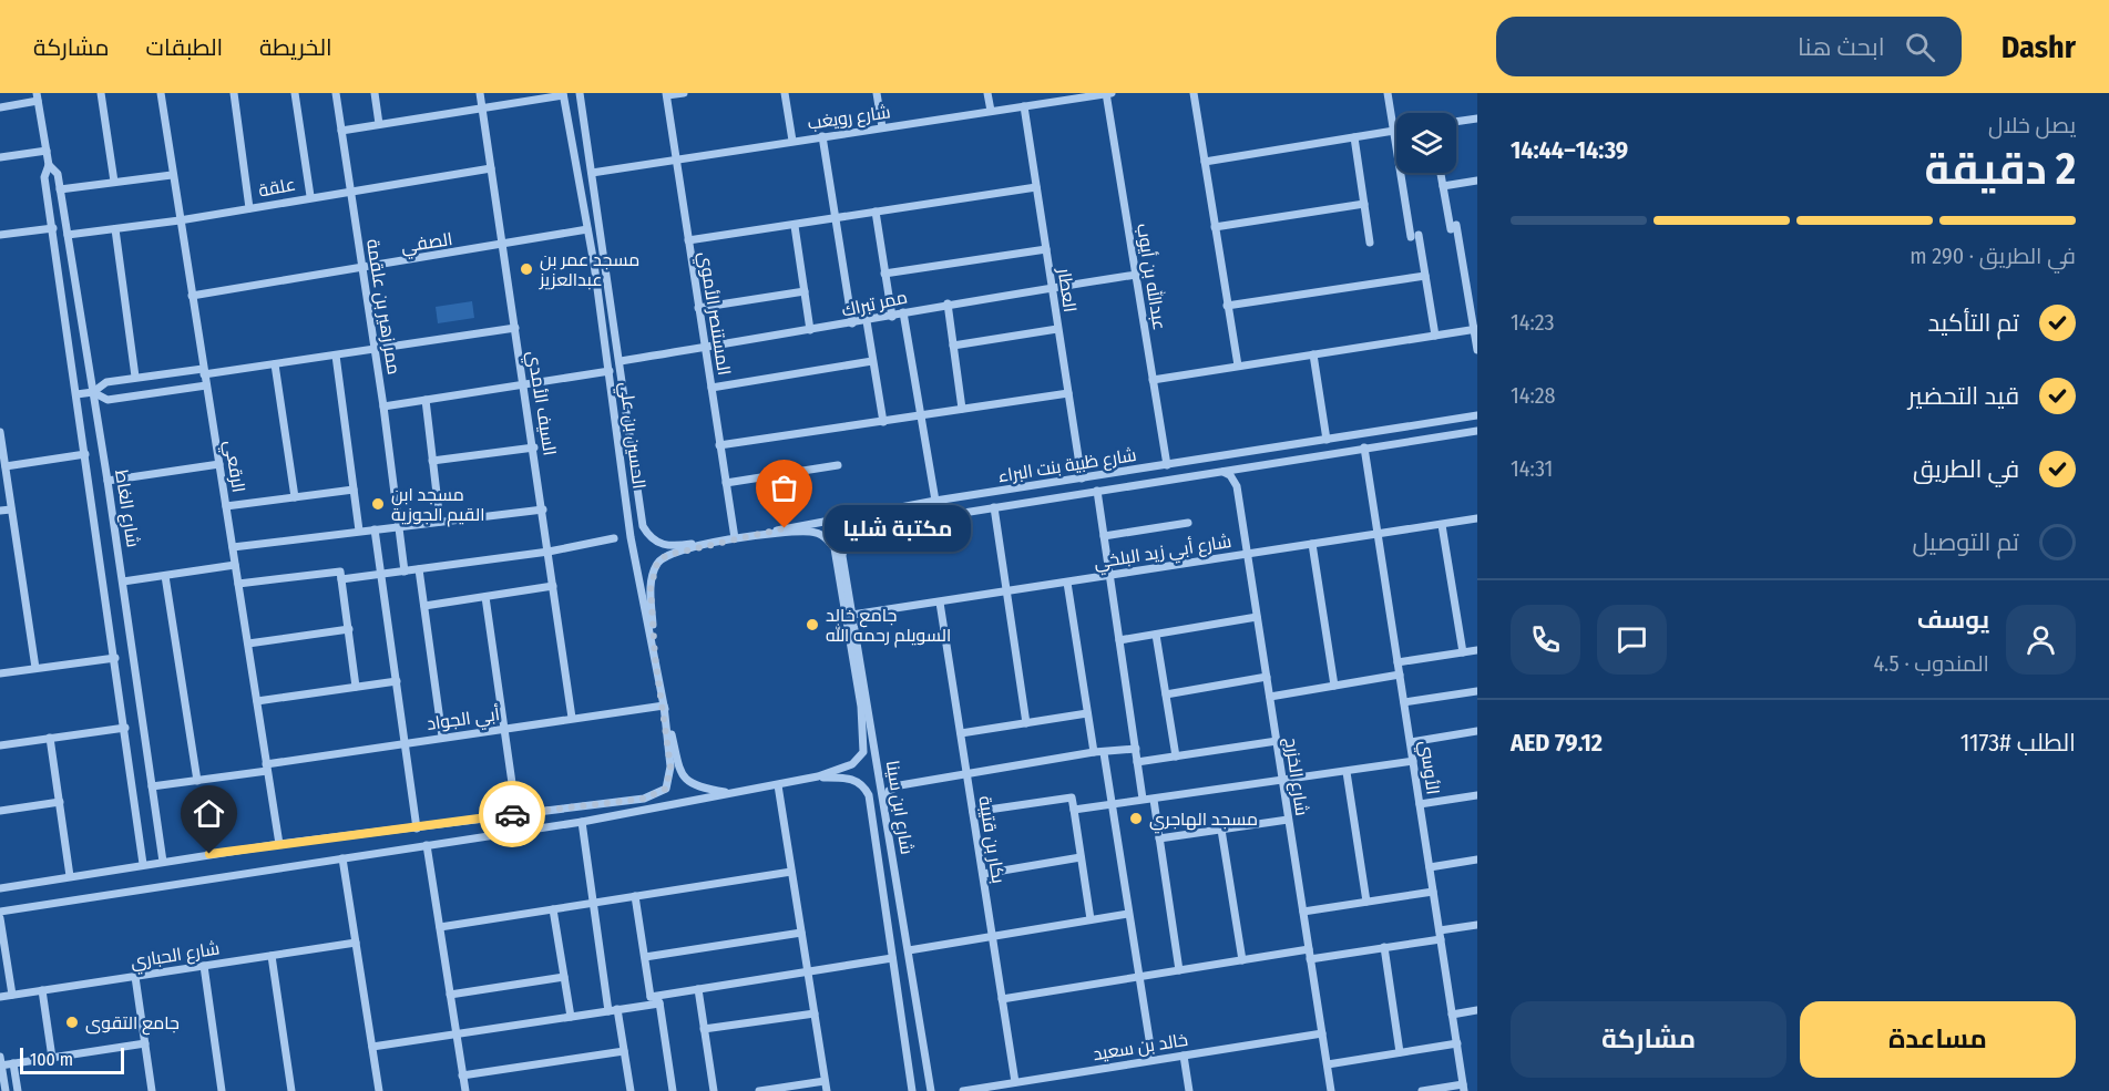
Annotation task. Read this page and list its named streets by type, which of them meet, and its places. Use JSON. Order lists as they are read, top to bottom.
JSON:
{
  "streets": {
    "street": [
      "شارع رويغب",
      "علقة",
      "الصفي",
      "عبدالله بن أيوب",
      "العطار",
      "ممر تبراك",
      "ممر زهير بن علقمة",
      "المستنصر الأموي",
      "السيف الأمدي",
      "الحسين بن علي",
      "شارع ظبية بنت البراء",
      "الرقعي",
      "شارع الغاط",
      "شارع أبي زيد البلخي",
      "أبي الجواد",
      "الأوسي",
      "شارع الخزرج",
      "شارع ابن سينا",
      "بكار بن قتيبة",
      "شارع الحباري",
      "خالد بن سعيد"
    ]
  },
  "crossings": [
    ["شارع رويغب", "عبدالله بن أيوب"],
    ["شارع رويغب", "العطار"],
    ["شارع رويغب", "المستنصر الأموي"],
    ["شارع رويغب", "الحسين بن علي"],
    ["علقة", "ممر زهير بن علقمة"],
    ["علقة", "السيف الأمدي"],
    ["علقة", "الرقعي"],
    ["علقة", "شارع الغاط"],
    ["الصفي", "ممر زهير بن علقمة"],
    ["الصفي", "السيف الأمدي"],
    ["الصفي", "الحسين بن علي"],
    ["الصفي", "الرقعي"],
    ["عبدالله بن أيوب", "ممر تبراك"],
    ["عبدالله بن أيوب", "شارع ظبية بنت البراء"],
    ["العطار", "ممر تبراك"],
    ["العطار", "شارع ظبية بنت البراء"],
    ["ممر تبراك", "المستنصر الأموي"],
    ["ممر تبراك", "الحسين بن علي"],
    ["المستنصر الأموي", "شارع ظبية بنت البراء"],
    ["السيف الأمدي", "أبي الجواد"],
    ["الحسين بن علي", "شارع ظبية بنت البراء"],
    ["الحسين بن علي", "أبي الجواد"],
    ["شارع ظبية بنت البراء", "الأوسي"],
    ["شارع ظبية بنت البراء", "شارع ابن سينا"],
    ["الرقعي", "أبي الجواد"],
    ["شارع الغاط", "أبي الجواد"],
    ["شارع أبي زيد البلخي", "الأوسي"],
    ["شارع أبي زيد البلخي", "شارع الخزرج"],
    ["شارع أبي زيد البلخي", "شارع ابن سينا"],
    ["شارع أبي زيد البلخي", "بكار بن قتيبة"],
    ["شارع الخزرج", "خالد بن سعيد"],
    ["بكار بن قتيبة", "خالد بن سعيد"]
  ],
  "places": [
    "مسجد عمر بن عبدالعزيز",
    "مسجد ابن القيم الجوزية",
    "مكتبة شليا",
    "جامع خالد السويلم رحمه الله",
    "مسجد الهاجري",
    "جامع التقوى"
  ],
  "scale_bar": "100 m",
  "page": {
    "header": "Dashr",
    "search": "ابحث هنا",
    "nav": ["الخريطة", "الطبقات", "مشاركة"],
    "heading": ["2 دقيقة", "يصل خلال", "14:39–14:44"],
    "panel": [
      "يوسف",
      "المندوب · 4.5",
      "الطلب #1173",
      "AED 79.12"
    ],
    "bar": "في الطريق · 290 m",
    "list": [
      ["تم التأكيد", "14:23"],
      ["قيد التحضير", "14:28"],
      ["في الطريق", "14:31"],
      "تم التوصيل"
    ],
    "bubble": "مكتبة شليا",
    "buttons": ["مساعدة", "مشاركة"],
    "scale": "100 m"
  }
}
